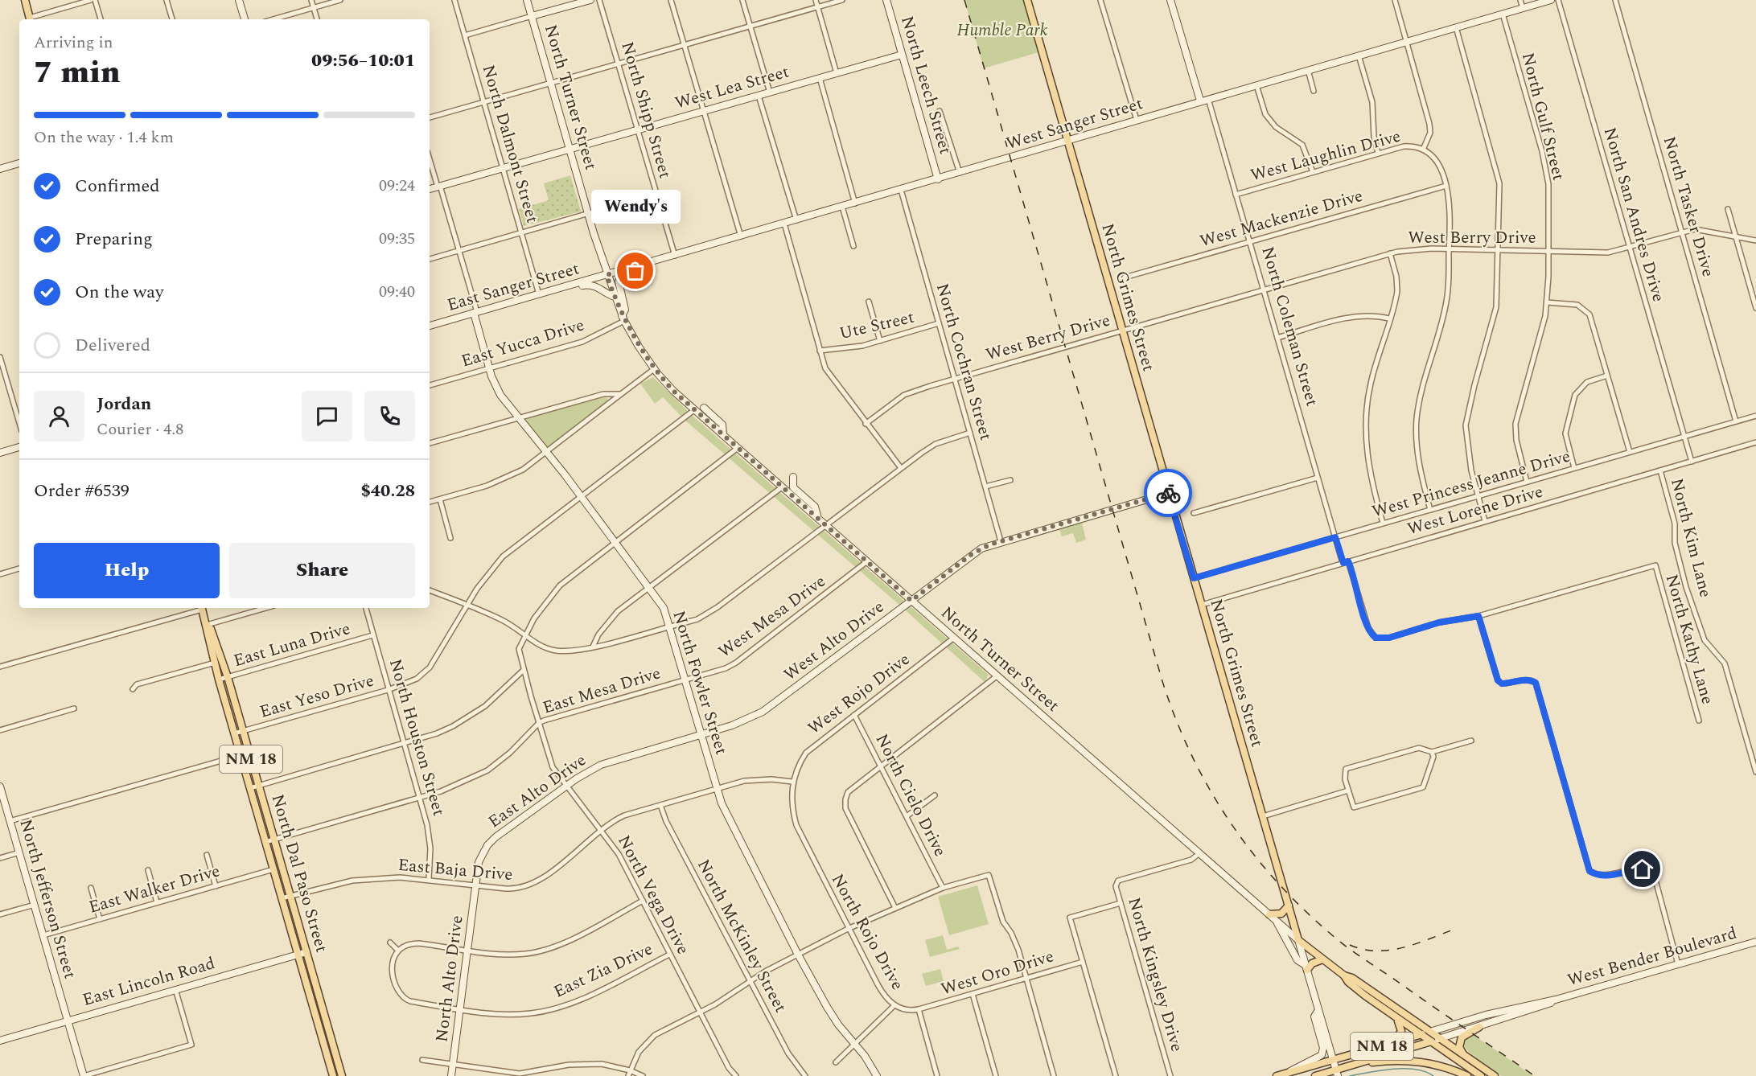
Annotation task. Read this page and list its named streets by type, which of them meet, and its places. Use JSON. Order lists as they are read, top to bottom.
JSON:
{
  "streets": {
    "main road": [
      "North Leech Street",
      "West Lea Street",
      "North Turner Street",
      "West Sanger Street",
      "East Sanger Street",
      "North Grimes Street",
      "West Alto Drive",
      "North Fowler Street",
      "NM 18",
      "East Alto Drive",
      "North Dal Paso Street",
      "North Jefferson Street",
      "West Bender Boulevard",
      "North Alto Drive",
      "East Lincoln Road"
    ],
    "street": [
      "North Shipp Street",
      "North Gulf Street",
      "North Dalmont Street",
      "West Laughlin Drive",
      "North Tasker Drive",
      "North San Andres Drive",
      "West Mackenzie Drive",
      "West Berry Drive",
      "Ute Street",
      "North Coleman Street",
      "East Yucca Drive",
      "North Cochran Street",
      "West Princess Jeanne Drive",
      "West Lorene Drive",
      "North Kim Lane",
      "West Mesa Drive",
      "North Kathy Lane",
      "East Luna Drive",
      "East Mesa Drive",
      "West Rojo Drive",
      "East Yeso Drive",
      "North Houston Street",
      "North Cielo Drive",
      "East Baja Drive",
      "East Walker Drive",
      "North Vega Drive",
      "North Rojo Drive",
      "North McKinley Street",
      "East Zia Drive",
      "West Oro Drive",
      "North Kingsley Drive"
    ]
  },
  "crossings": [
    ["North Leech Street", "West Lea Street"],
    ["North Leech Street", "West Sanger Street"],
    ["West Lea Street", "North Turner Street"],
    ["West Lea Street", "North Shipp Street"],
    ["West Lea Street", "North Dalmont Street"],
    ["West Lea Street", "North Fowler Street"],
    ["North Turner Street", "West Sanger Street"],
    ["North Turner Street", "East Sanger Street"],
    ["North Turner Street", "North Grimes Street"],
    ["North Turner Street", "East Yucca Drive"],
    ["North Turner Street", "West Mesa Drive"],
    ["North Turner Street", "West Alto Drive"],
    ["North Turner Street", "West Rojo Drive"],
    ["North Turner Street", "East Yeso Drive"],
    ["North Turner Street", "NM 18"],
    ["North Turner Street", "West Bender Boulevard"],
    ["North Turner Street", "North Kingsley Drive"],
    ["North Shipp Street", "West Sanger Street"],
    ["North Gulf Street", "West Sanger Street"],
    ["North Gulf Street", "West Berry Drive"],
    ["North Gulf Street", "West Princess Jeanne Drive"],
    ["West Sanger Street", "East Sanger Street"],
    ["West Sanger Street", "North Grimes Street"],
    ["West Sanger Street", "North Coleman Street"],
    ["West Sanger Street", "North Cochran Street"],
    ["North Dalmont Street", "East Sanger Street"],
    ["West Laughlin Drive", "North Coleman Street"],
    ["North Tasker Drive", "West Berry Drive"],
    ["North Tasker Drive", "West Princess Jeanne Drive"],
    ["North San Andres Drive", "West Berry Drive"],
    ["North San Andres Drive", "West Princess Jeanne Drive"],
    ["North San Andres Drive", "West Lorene Drive"],
    ["West Mackenzie Drive", "North Coleman Street"],
    ["West Berry Drive", "North Grimes Street"],
    ["West Berry Drive", "North Coleman Street"],
    ["West Berry Drive", "North Cochran Street"],
    ["East Sanger Street", "North Fowler Street"],
    ["North Grimes Street", "West Princess Jeanne Drive"],
    ["North Grimes Street", "West Lorene Drive"],
    ["North Grimes Street", "West Alto Drive"],
    ["North Grimes Street", "West Bender Boulevard"],
    ["Ute Street", "North Cochran Street"],
    ["North Coleman Street", "West Princess Jeanne Drive"],
    ["North Coleman Street", "West Lorene Drive"],
    ["East Yucca Drive", "North Fowler Street"],
    ["North Cochran Street", "West Alto Drive"],
    ["West Lorene Drive", "North Kim Lane"],
    ["West Mesa Drive", "North Fowler Street"],
    ["West Mesa Drive", "East Mesa Drive"],
    ["West Alto Drive", "North Fowler Street"],
    ["West Alto Drive", "East Alto Drive"],
    ["East Luna Drive", "North Houston Street"],
    ["East Luna Drive", "North Dal Paso Street"],
    ["North Fowler Street", "East Mesa Drive"],
    ["North Fowler Street", "East Yeso Drive"],
    ["North Fowler Street", "East Alto Drive"],
    ["North Fowler Street", "East Baja Drive"],
    ["East Mesa Drive", "North Houston Street"],
    ["East Mesa Drive", "North Dal Paso Street"],
    ["East Mesa Drive", "North Vega Drive"],
    ["West Rojo Drive", "North Cielo Drive"],
    ["West Rojo Drive", "East Baja Drive"],
    ["West Rojo Drive", "North Rojo Drive"],
    ["East Yeso Drive", "North Houston Street"],
    ["East Yeso Drive", "North Dal Paso Street"],
    ["North Houston Street", "East Baja Drive"],
    ["NM 18", "West Bender Boulevard"],
    ["East Alto Drive", "East Baja Drive"],
    ["East Alto Drive", "North Vega Drive"],
    ["East Alto Drive", "North Alto Drive"],
    ["East Baja Drive", "North Dal Paso Street"],
    ["East Baja Drive", "North Vega Drive"],
    ["East Baja Drive", "North Rojo Drive"],
    ["East Baja Drive", "North McKinley Street"],
    ["East Baja Drive", "North Alto Drive"],
    ["North Dal Paso Street", "East Walker Drive"],
    ["North Dal Paso Street", "East Lincoln Road"],
    ["East Walker Drive", "North Jefferson Street"],
    ["North Vega Drive", "East Zia Drive"],
    ["North Jefferson Street", "East Lincoln Road"],
    ["North Rojo Drive", "West Oro Drive"],
    ["East Zia Drive", "North Alto Drive"]
  ],
  "parks": ["Humble Park"],
  "places": ["Wendy's"],
  "page": {
    "heading": ["7 min", "Arriving in", "09:56–10:01"],
    "panel": [
      "Jordan",
      "Courier · 4.8",
      "Order #6539",
      "$40.28"
    ],
    "bar": "On the way · 1.4 km",
    "list": [
      ["Confirmed", "09:24"],
      ["Preparing", "09:35"],
      ["On the way", "09:40"],
      "Delivered"
    ],
    "bubble": "Wendy's",
    "buttons": ["Help", "Share"]
  }
}
